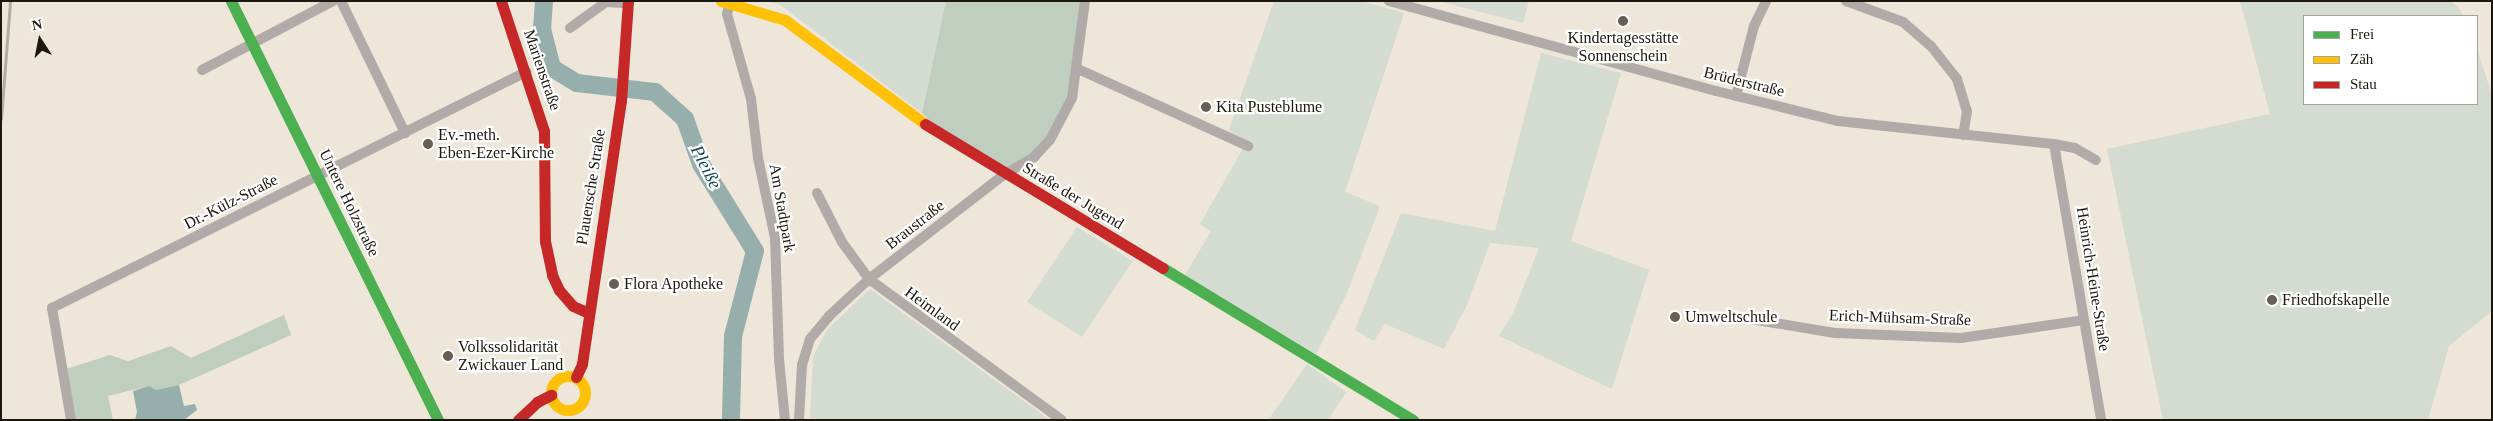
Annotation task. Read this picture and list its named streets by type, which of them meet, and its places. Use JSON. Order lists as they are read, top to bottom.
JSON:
{
  "streets": {
    "street": [
      "Marienstraße",
      "Brüderstraße",
      "Plauensche Straße",
      "Straße der Jugend",
      "Dr.-Külz-Straße",
      "Untere Holzstraße",
      "Am Stadtpark",
      "Braustraße",
      "Heinrich-Heine-Straße",
      "Heimland",
      "Erich-Mühsam-Straße"
    ]
  },
  "crossings": [
    ["Marienstraße", "Plauensche Straße"],
    ["Marienstraße", "Dr.-Külz-Straße"],
    ["Brüderstraße", "Heinrich-Heine-Straße"],
    ["Straße der Jugend", "Am Stadtpark"],
    ["Straße der Jugend", "Braustraße"],
    ["Dr.-Külz-Straße", "Untere Holzstraße"],
    ["Braustraße", "Heimland"],
    ["Heinrich-Heine-Straße", "Erich-Mühsam-Straße"]
  ],
  "water": ["Pleiße"],
  "places": [
    "Kindertagesstätte Sonnenschein",
    "Kita Pusteblume",
    "Ev.-meth. Eben-Ezer-Kirche",
    "Flora Apotheke",
    "Friedhofskapelle",
    "Umweltschule",
    "Volkssolidarität Zwickauer Land"
  ],
  "legend": ["Frei", "Zäh", "Stau"],
  "north": "top"
}
